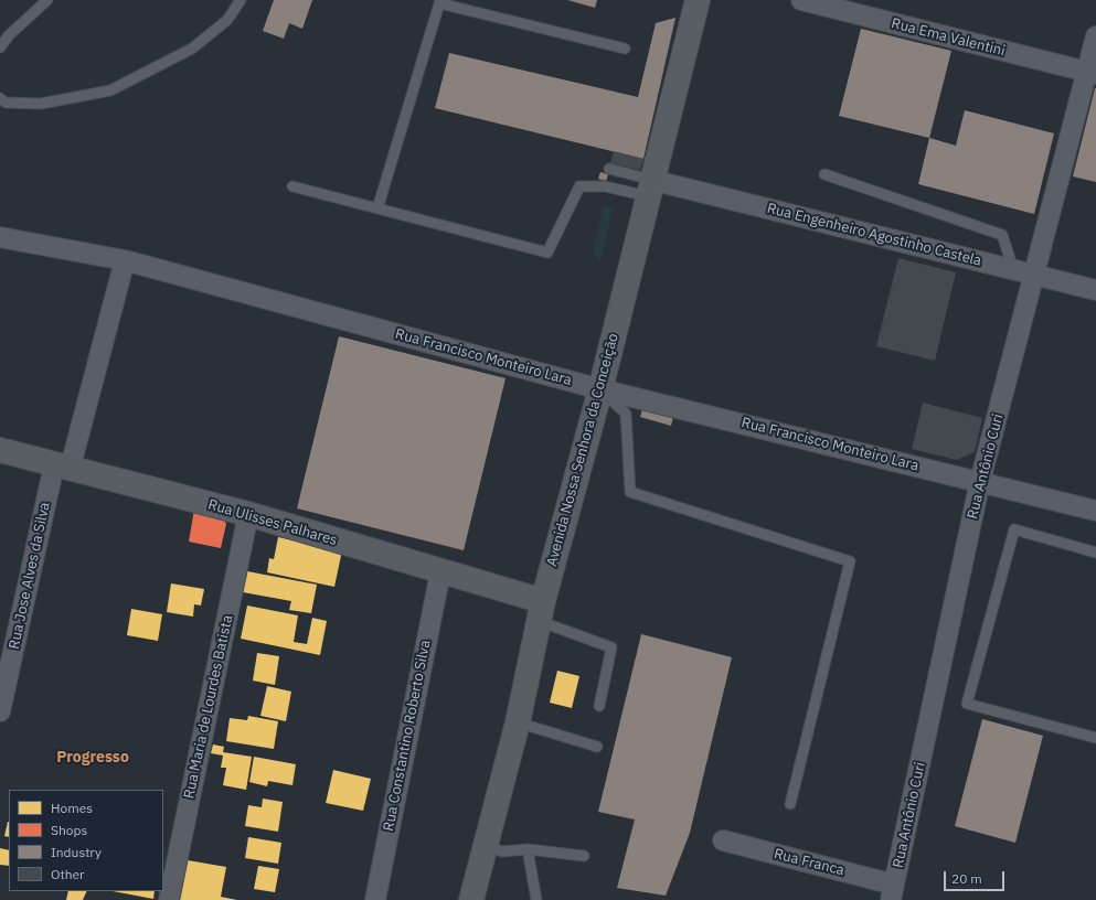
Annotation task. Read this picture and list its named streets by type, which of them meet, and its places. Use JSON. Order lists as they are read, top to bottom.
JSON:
{
  "streets": {
    "street": [
      "Rua Ema Valentini",
      "Rua Engenheiro Agostinho Castela",
      "Rua Francisco Monteiro Lara",
      "Avenida Nossa Senhora da Conceição",
      "Rua Antônio Curi",
      "Rua Ulisses Palhares",
      "Rua Jose Alves da Silva",
      "Rua Maria de Lourdes Batista",
      "Rua Constantino Roberto Silva",
      "Rua Franca"
    ]
  },
  "crossings": [
    ["Rua Ema Valentini", "Rua Antônio Curi"],
    ["Rua Engenheiro Agostinho Castela", "Avenida Nossa Senhora da Conceição"],
    ["Rua Engenheiro Agostinho Castela", "Rua Antônio Curi"],
    ["Rua Francisco Monteiro Lara", "Avenida Nossa Senhora da Conceição"],
    ["Rua Francisco Monteiro Lara", "Rua Antônio Curi"],
    ["Rua Francisco Monteiro Lara", "Rua Jose Alves da Silva"],
    ["Avenida Nossa Senhora da Conceição", "Rua Ulisses Palhares"],
    ["Rua Antônio Curi", "Rua Franca"],
    ["Rua Ulisses Palhares", "Rua Jose Alves da Silva"],
    ["Rua Ulisses Palhares", "Rua Maria de Lourdes Batista"],
    ["Rua Ulisses Palhares", "Rua Constantino Roberto Silva"]
  ],
  "districts": ["Progresso"],
  "legend": [
    "Homes",
    "Shops",
    "Industry",
    "Other"
  ],
  "scale_bar": "20 m"
}
